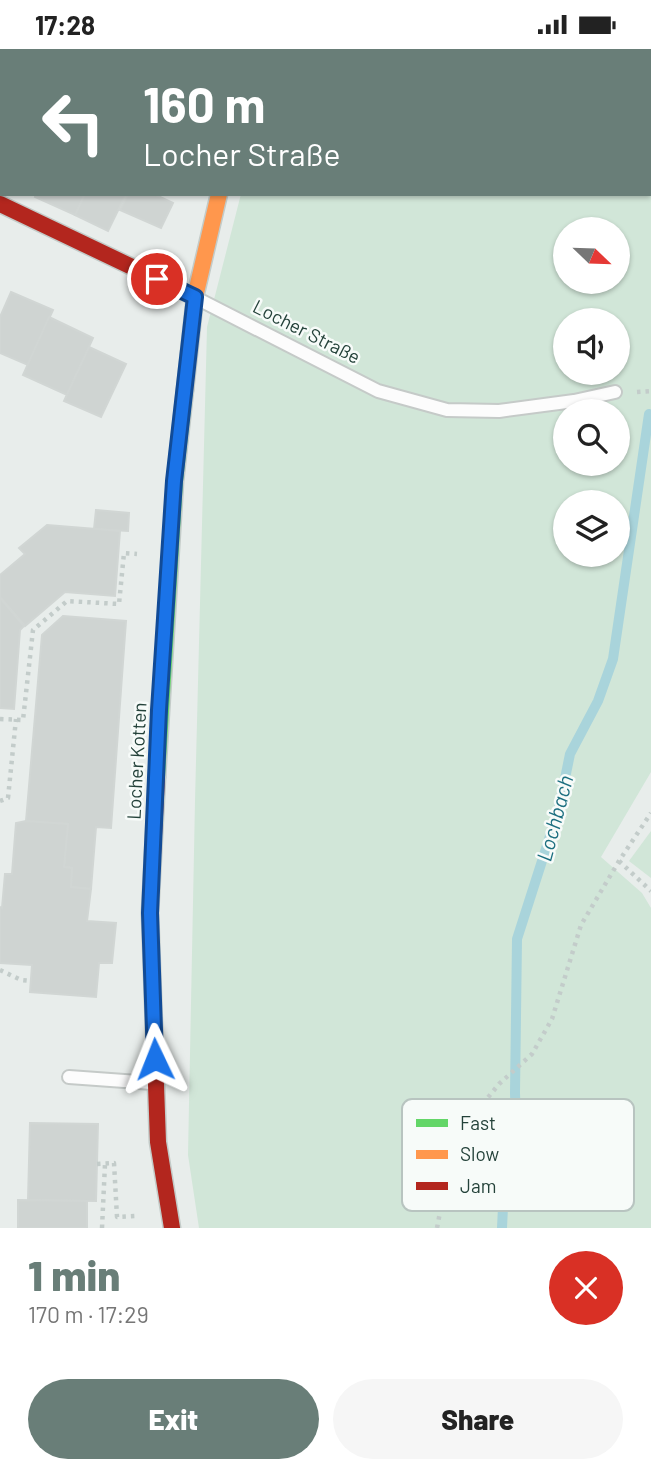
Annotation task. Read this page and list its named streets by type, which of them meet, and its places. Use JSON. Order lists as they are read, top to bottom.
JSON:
{
  "streets": {
    "street": ["Locher Straße", "Locher Kotten"]
  },
  "crossings": [
    ["Locher Straße", "Locher Kotten"]
  ],
  "water": ["Lochbach"],
  "legend": ["Fast", "Slow", "Jam"],
  "north": "bottom right",
  "page": {
    "status": "17:28",
    "turn": ["160 m", "Locher Straße"],
    "heading": ["1 min", "170 m · 17:29"],
    "buttons": ["Exit", "Share"]
  }
}
